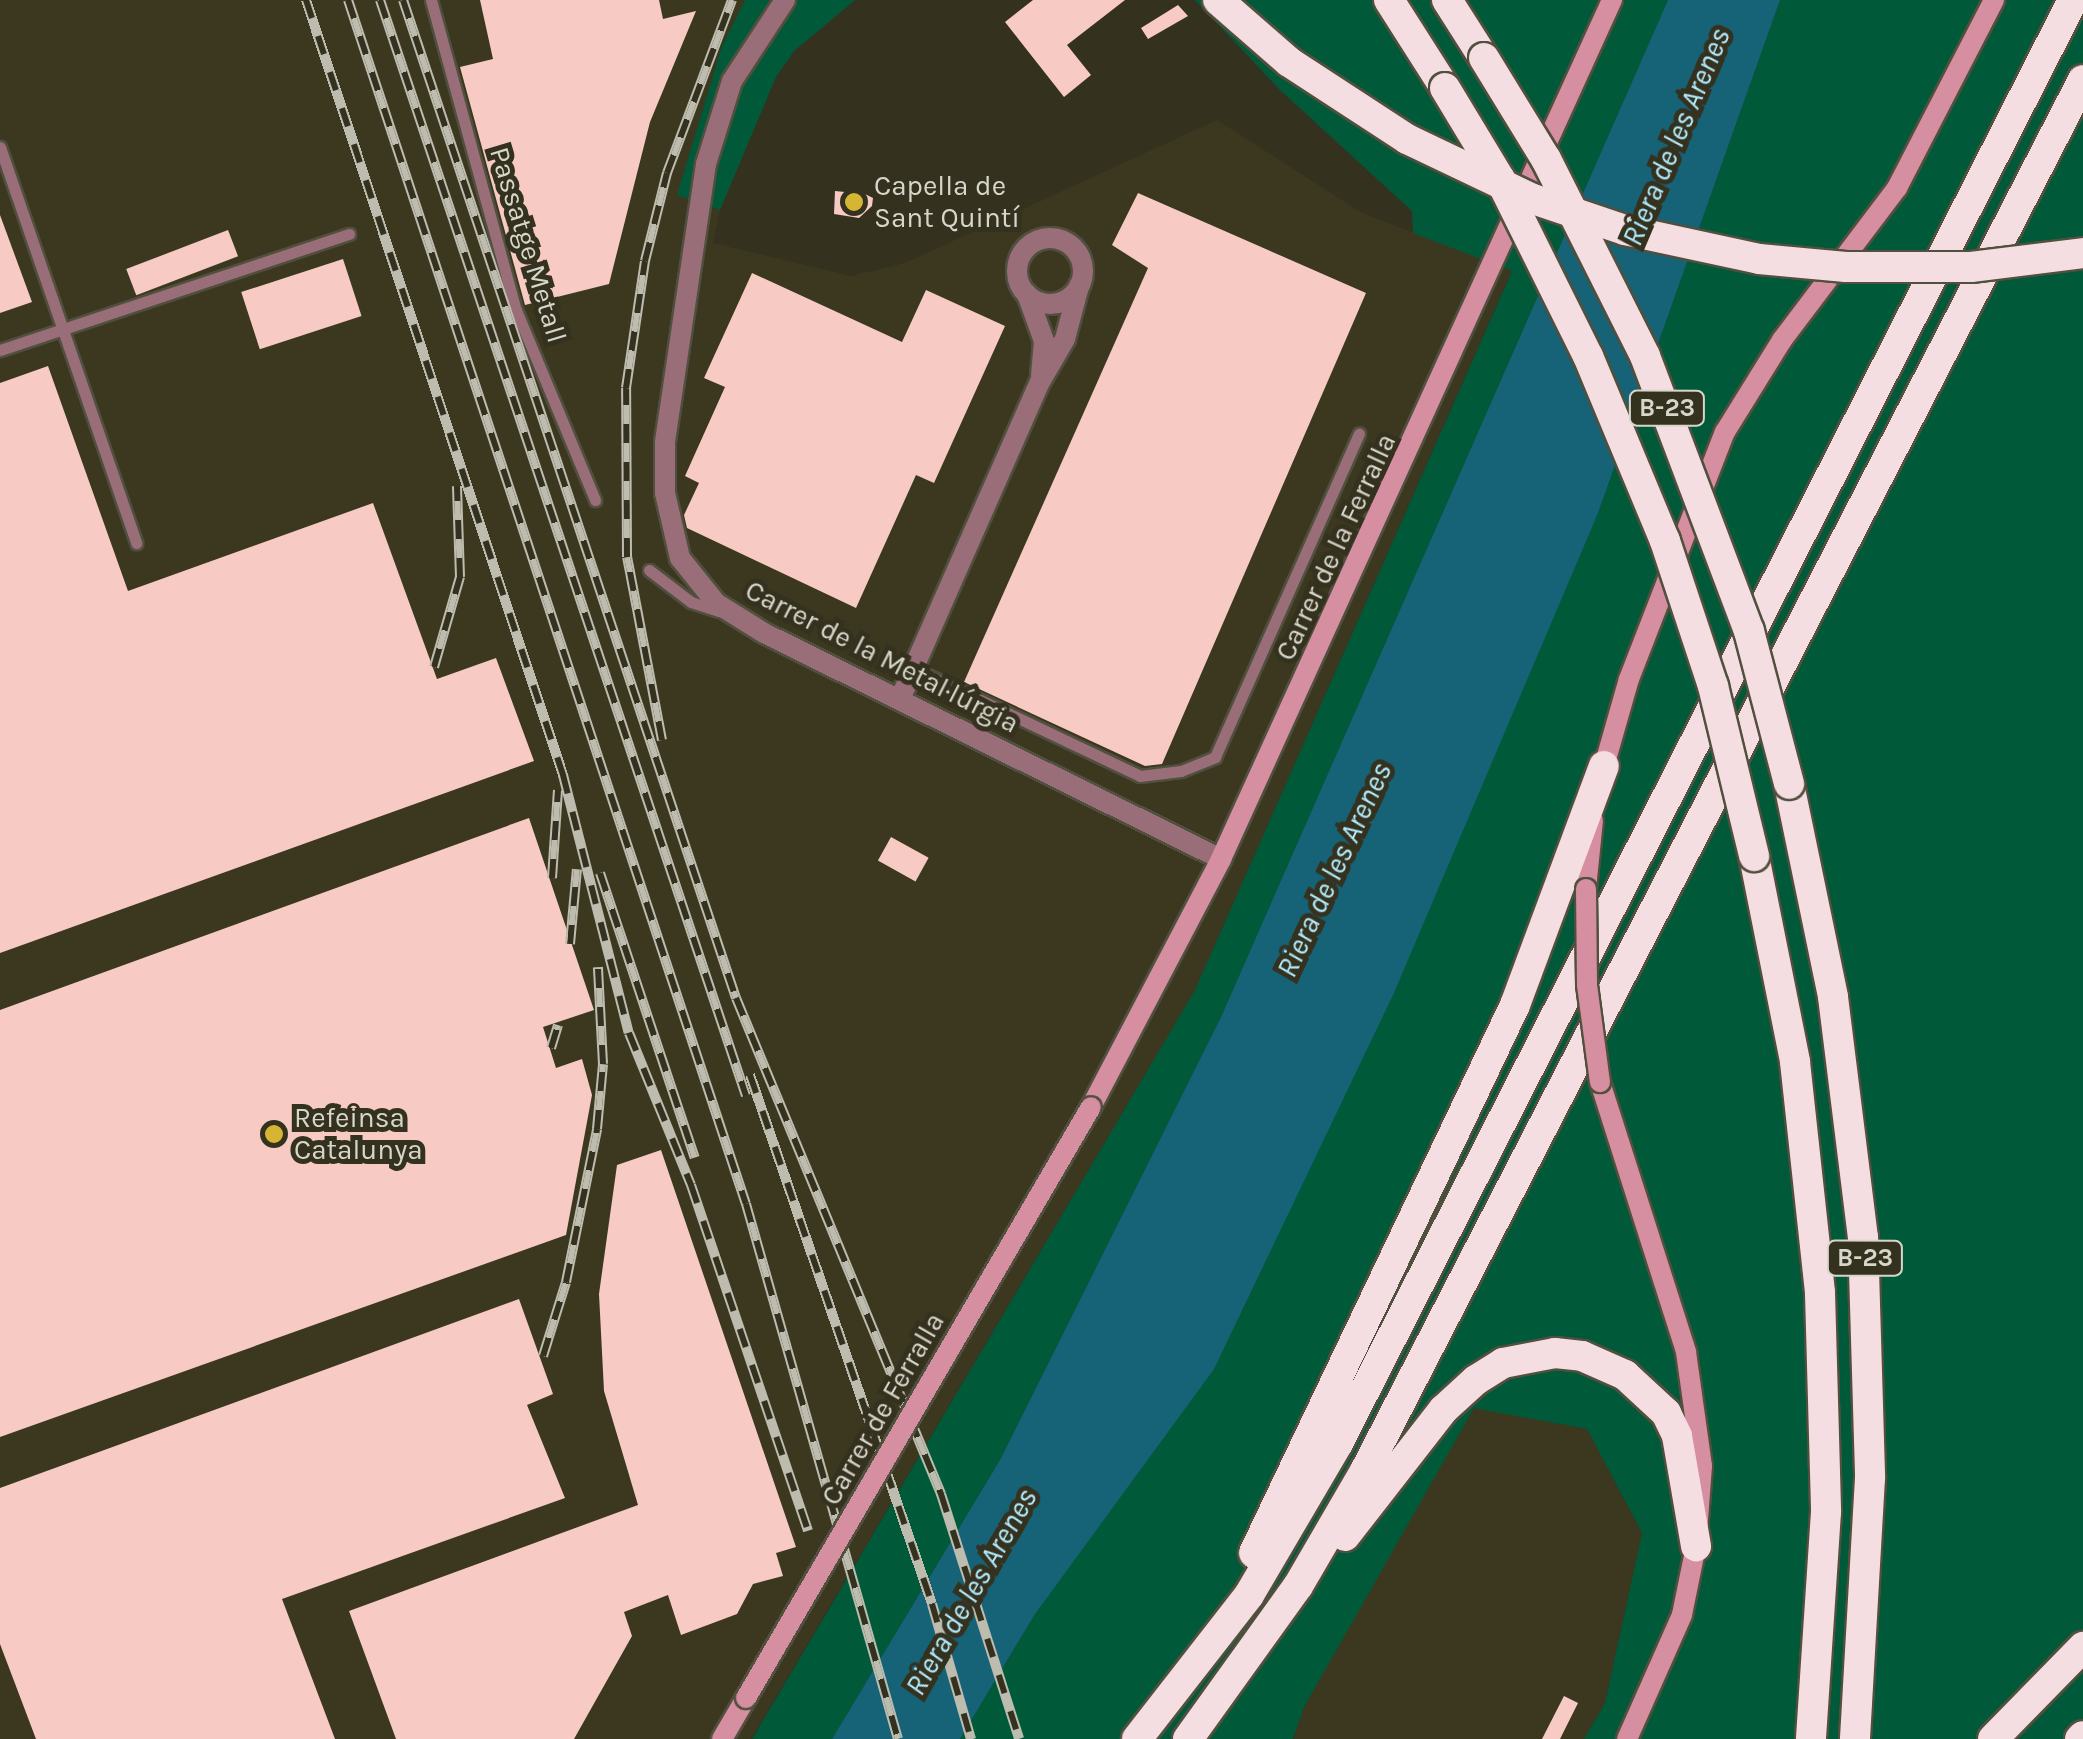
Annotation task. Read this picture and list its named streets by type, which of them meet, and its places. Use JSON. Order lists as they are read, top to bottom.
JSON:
{
  "streets": {
    "highway": ["B-23"],
    "street": ["Carrer de la Ferralla", "Carrer de la Metal·lúrgia", "Carrer de Ferralla"],
    "lane": ["Passatge Metall"]
  },
  "crossings": [
    ["Carrer de la Ferralla", "Carrer de la Metal·lúrgia"],
    ["Carrer de la Ferralla", "Carrer de Ferralla"]
  ],
  "water": ["Riera de les Arenes"],
  "places": ["Capella de Sant Quintí", "Refeinsa Catalunya"]
}
